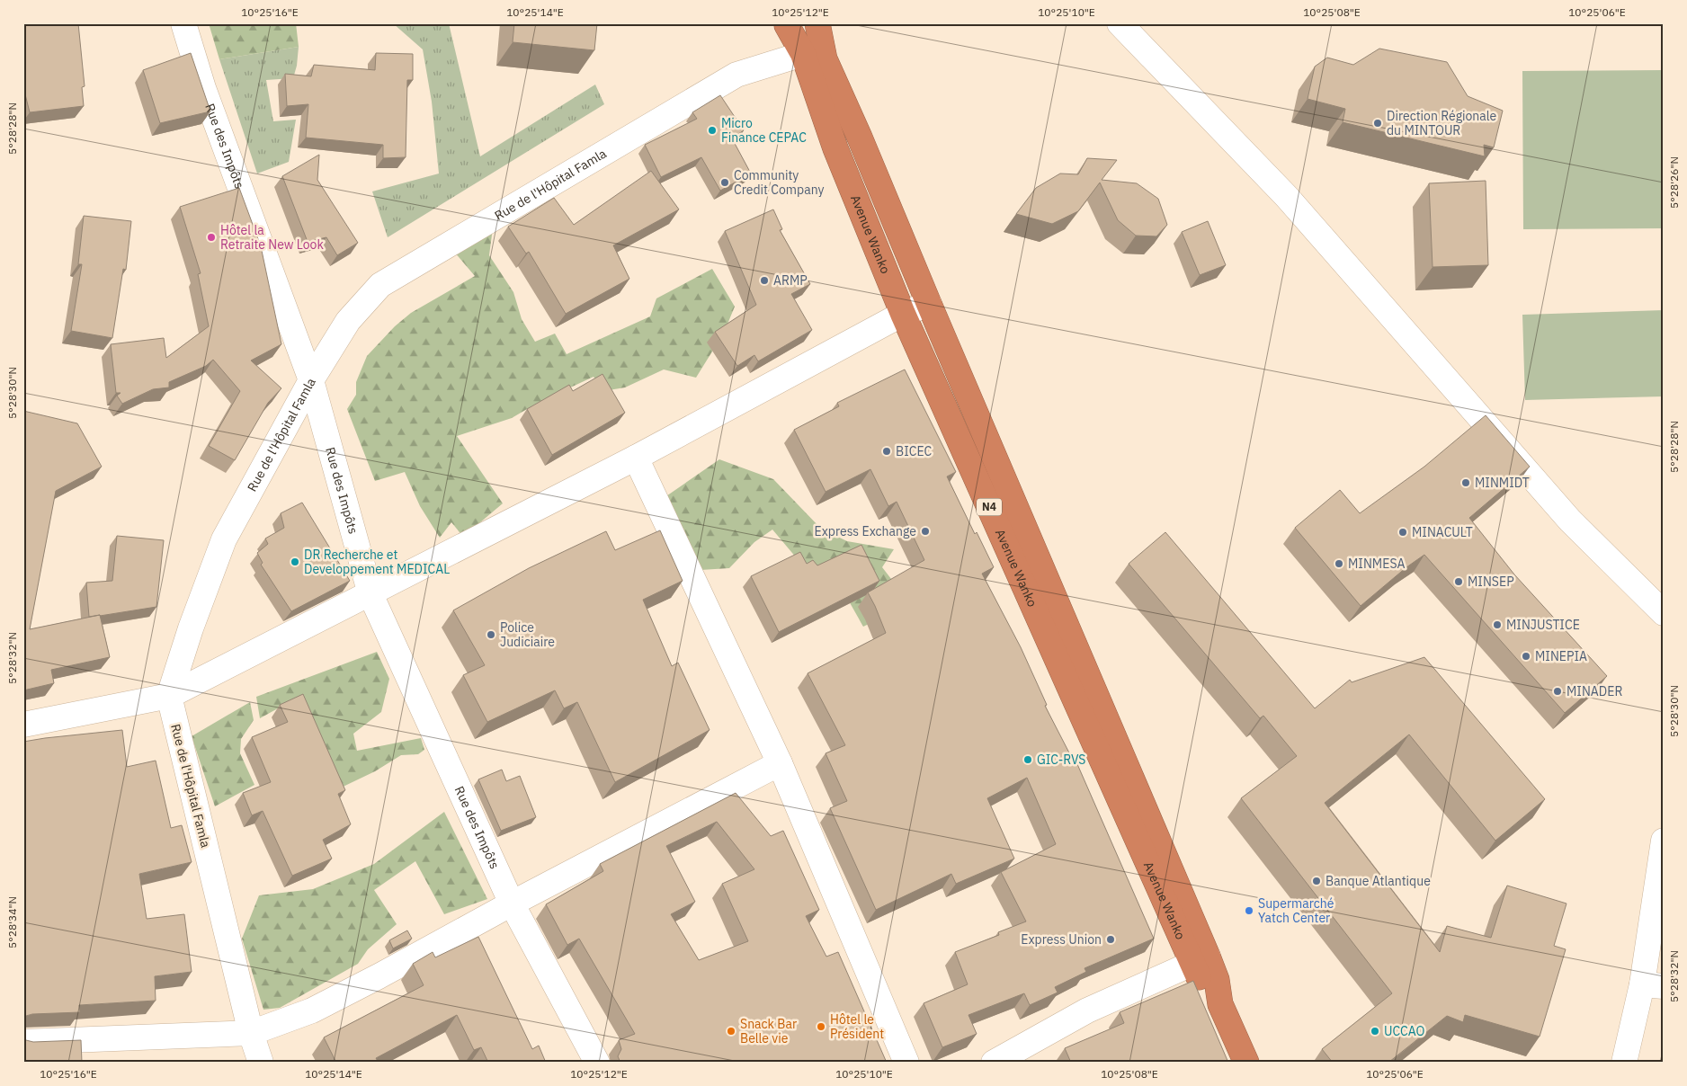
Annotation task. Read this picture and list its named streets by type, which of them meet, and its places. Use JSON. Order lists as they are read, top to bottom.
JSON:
{
  "streets": {
    "highway": ["Avenue Wanko", "N4"],
    "street": ["Rue des Impôts", "Rue de l'Hôpital Famla"]
  },
  "crossings": [
    ["Rue des Impôts", "Rue de l'Hôpital Famla"],
    ["Rue de l'Hôpital Famla", "Avenue Wanko"]
  ],
  "places": [
    "Direction Régionale du MINTOUR",
    "Micro Finance CEPAC",
    "Community Credit Company",
    "Hôtel la Retraite New Look",
    "ARMP",
    "BICEC",
    "MINMIDT",
    "Express Exchange",
    "MINACULT",
    "DR Recherche et Developpement MEDICAL",
    "MINMESA",
    "MINSEP",
    "MINJUSTICE",
    "Police Judiciaire",
    "MINEPIA",
    "MINADER",
    "GIC-RVS",
    "Banque Atlantique",
    "Supermarché Yatch Center",
    "Express Union",
    "Hôtel le Président",
    "Snack Bar Belle vie",
    "UCCAO"
  ],
  "coordinates": [
    "10°25'16\"E",
    "10°25'14\"E",
    "10°25'12\"E",
    "10°25'10\"E",
    "10°25'08\"E",
    "10°25'06\"E",
    "5°28'28\"N",
    "5°28'26\"N",
    "5°28'30\"N",
    "5°28'32\"N",
    "5°28'34\"N"
  ]
}
